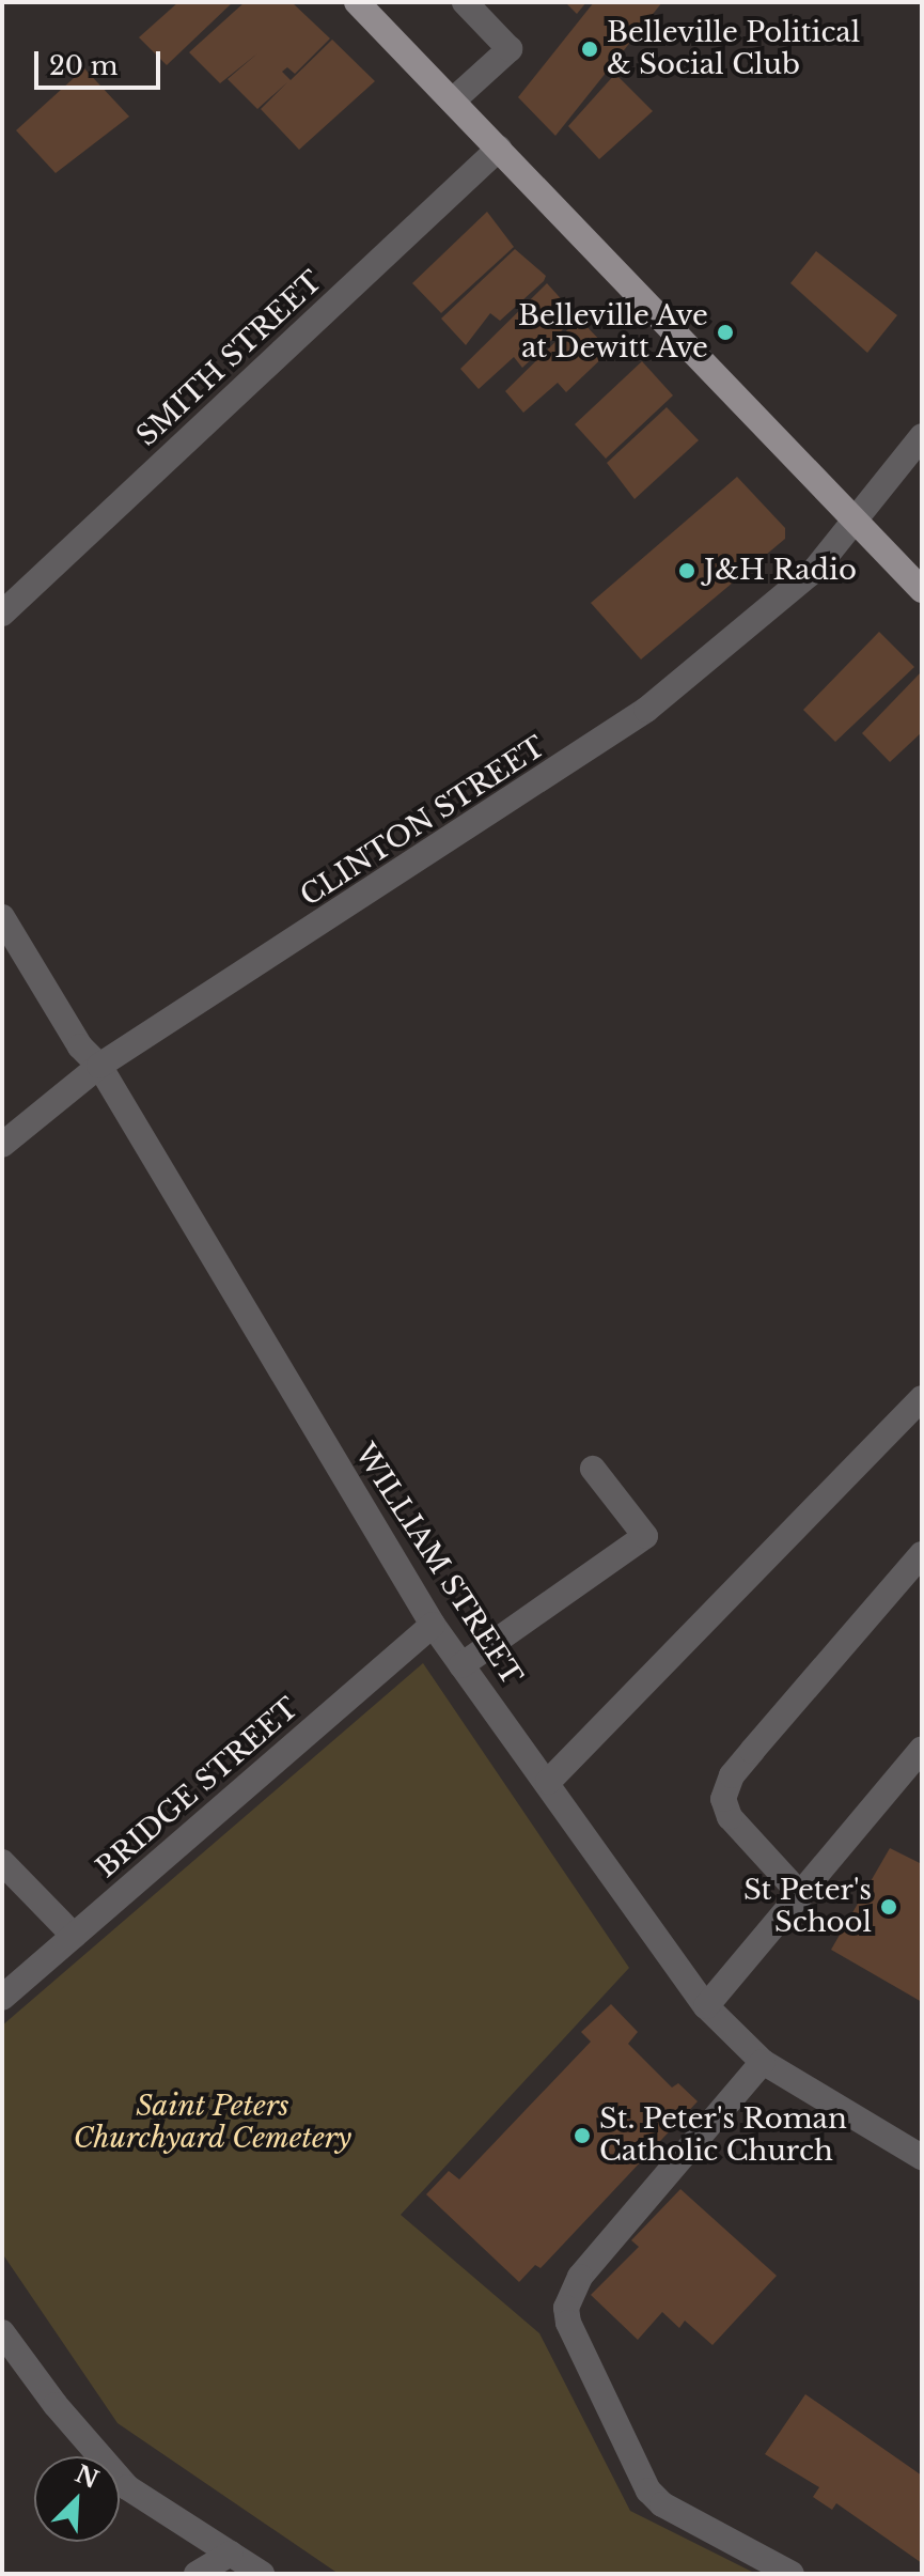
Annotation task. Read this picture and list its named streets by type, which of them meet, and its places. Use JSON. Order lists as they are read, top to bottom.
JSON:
{
  "streets": {
    "street": [
      "SMITH STREET",
      "CLINTON STREET",
      "WILLIAM STREET",
      "BRIDGE STREET"
    ]
  },
  "crossings": [
    ["CLINTON STREET", "WILLIAM STREET"],
    ["WILLIAM STREET", "BRIDGE STREET"]
  ],
  "parks": ["Saint Peters Churchyard Cemetery"],
  "places": [
    "Belleville Political & Social Club",
    "Belleville Ave at Dewitt Ave",
    "J&H Radio",
    "St Peter's School",
    "St. Peter's Roman Catholic Church"
  ],
  "scale_bar": "20 m",
  "north": "top right"
}
